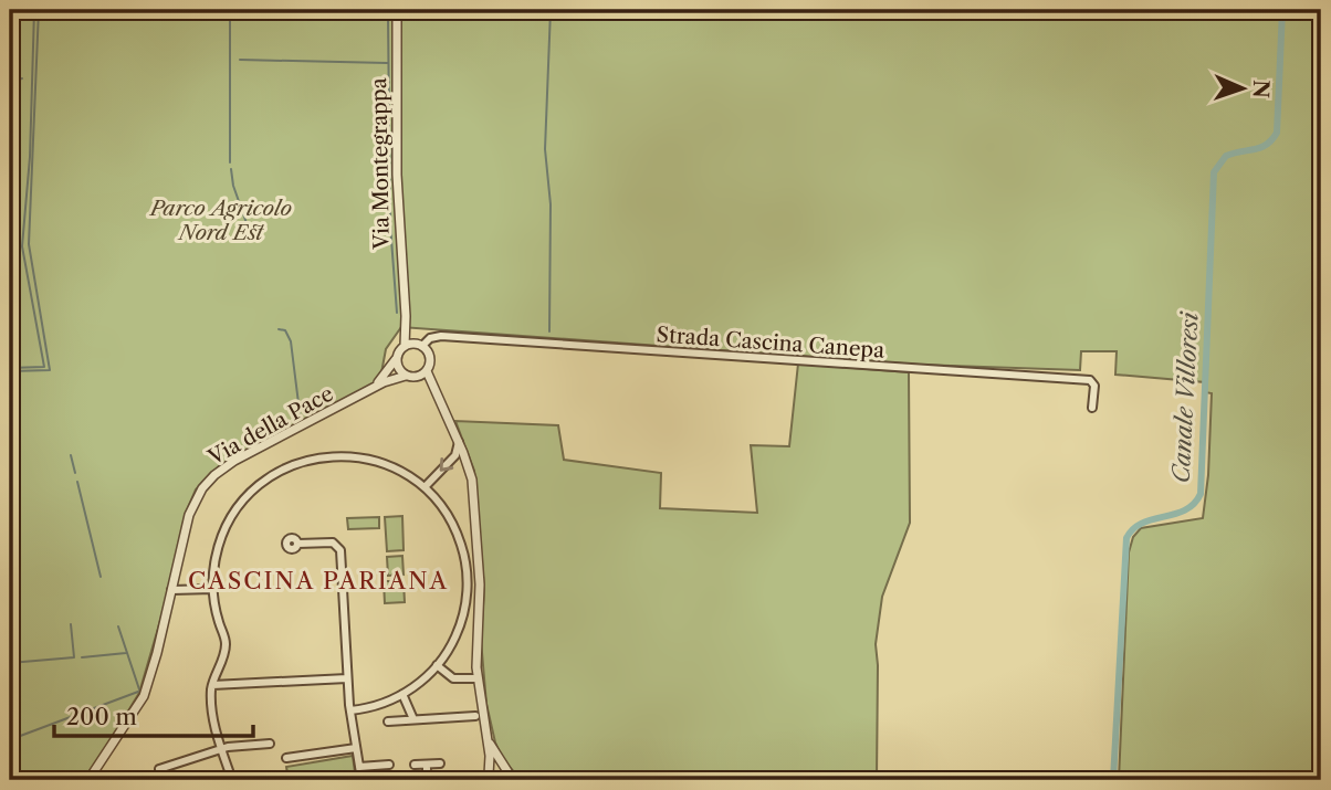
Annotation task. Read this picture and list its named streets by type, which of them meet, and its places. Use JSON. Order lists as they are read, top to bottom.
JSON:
{
  "streets": {
    "street": ["Via Montegrappa", "Strada Cascina Canepa", "Via della Pace"]
  },
  "crossings": [
    ["Via Montegrappa", "Strada Cascina Canepa"],
    ["Via Montegrappa", "Via della Pace"],
    ["Strada Cascina Canepa", "Via della Pace"]
  ],
  "districts": ["CASCINA PARIANA"],
  "water": ["Canale Villoresi"],
  "parks": ["Parco Agricolo Nord Est"],
  "scale_bar": "200 m",
  "north": "right"
}
